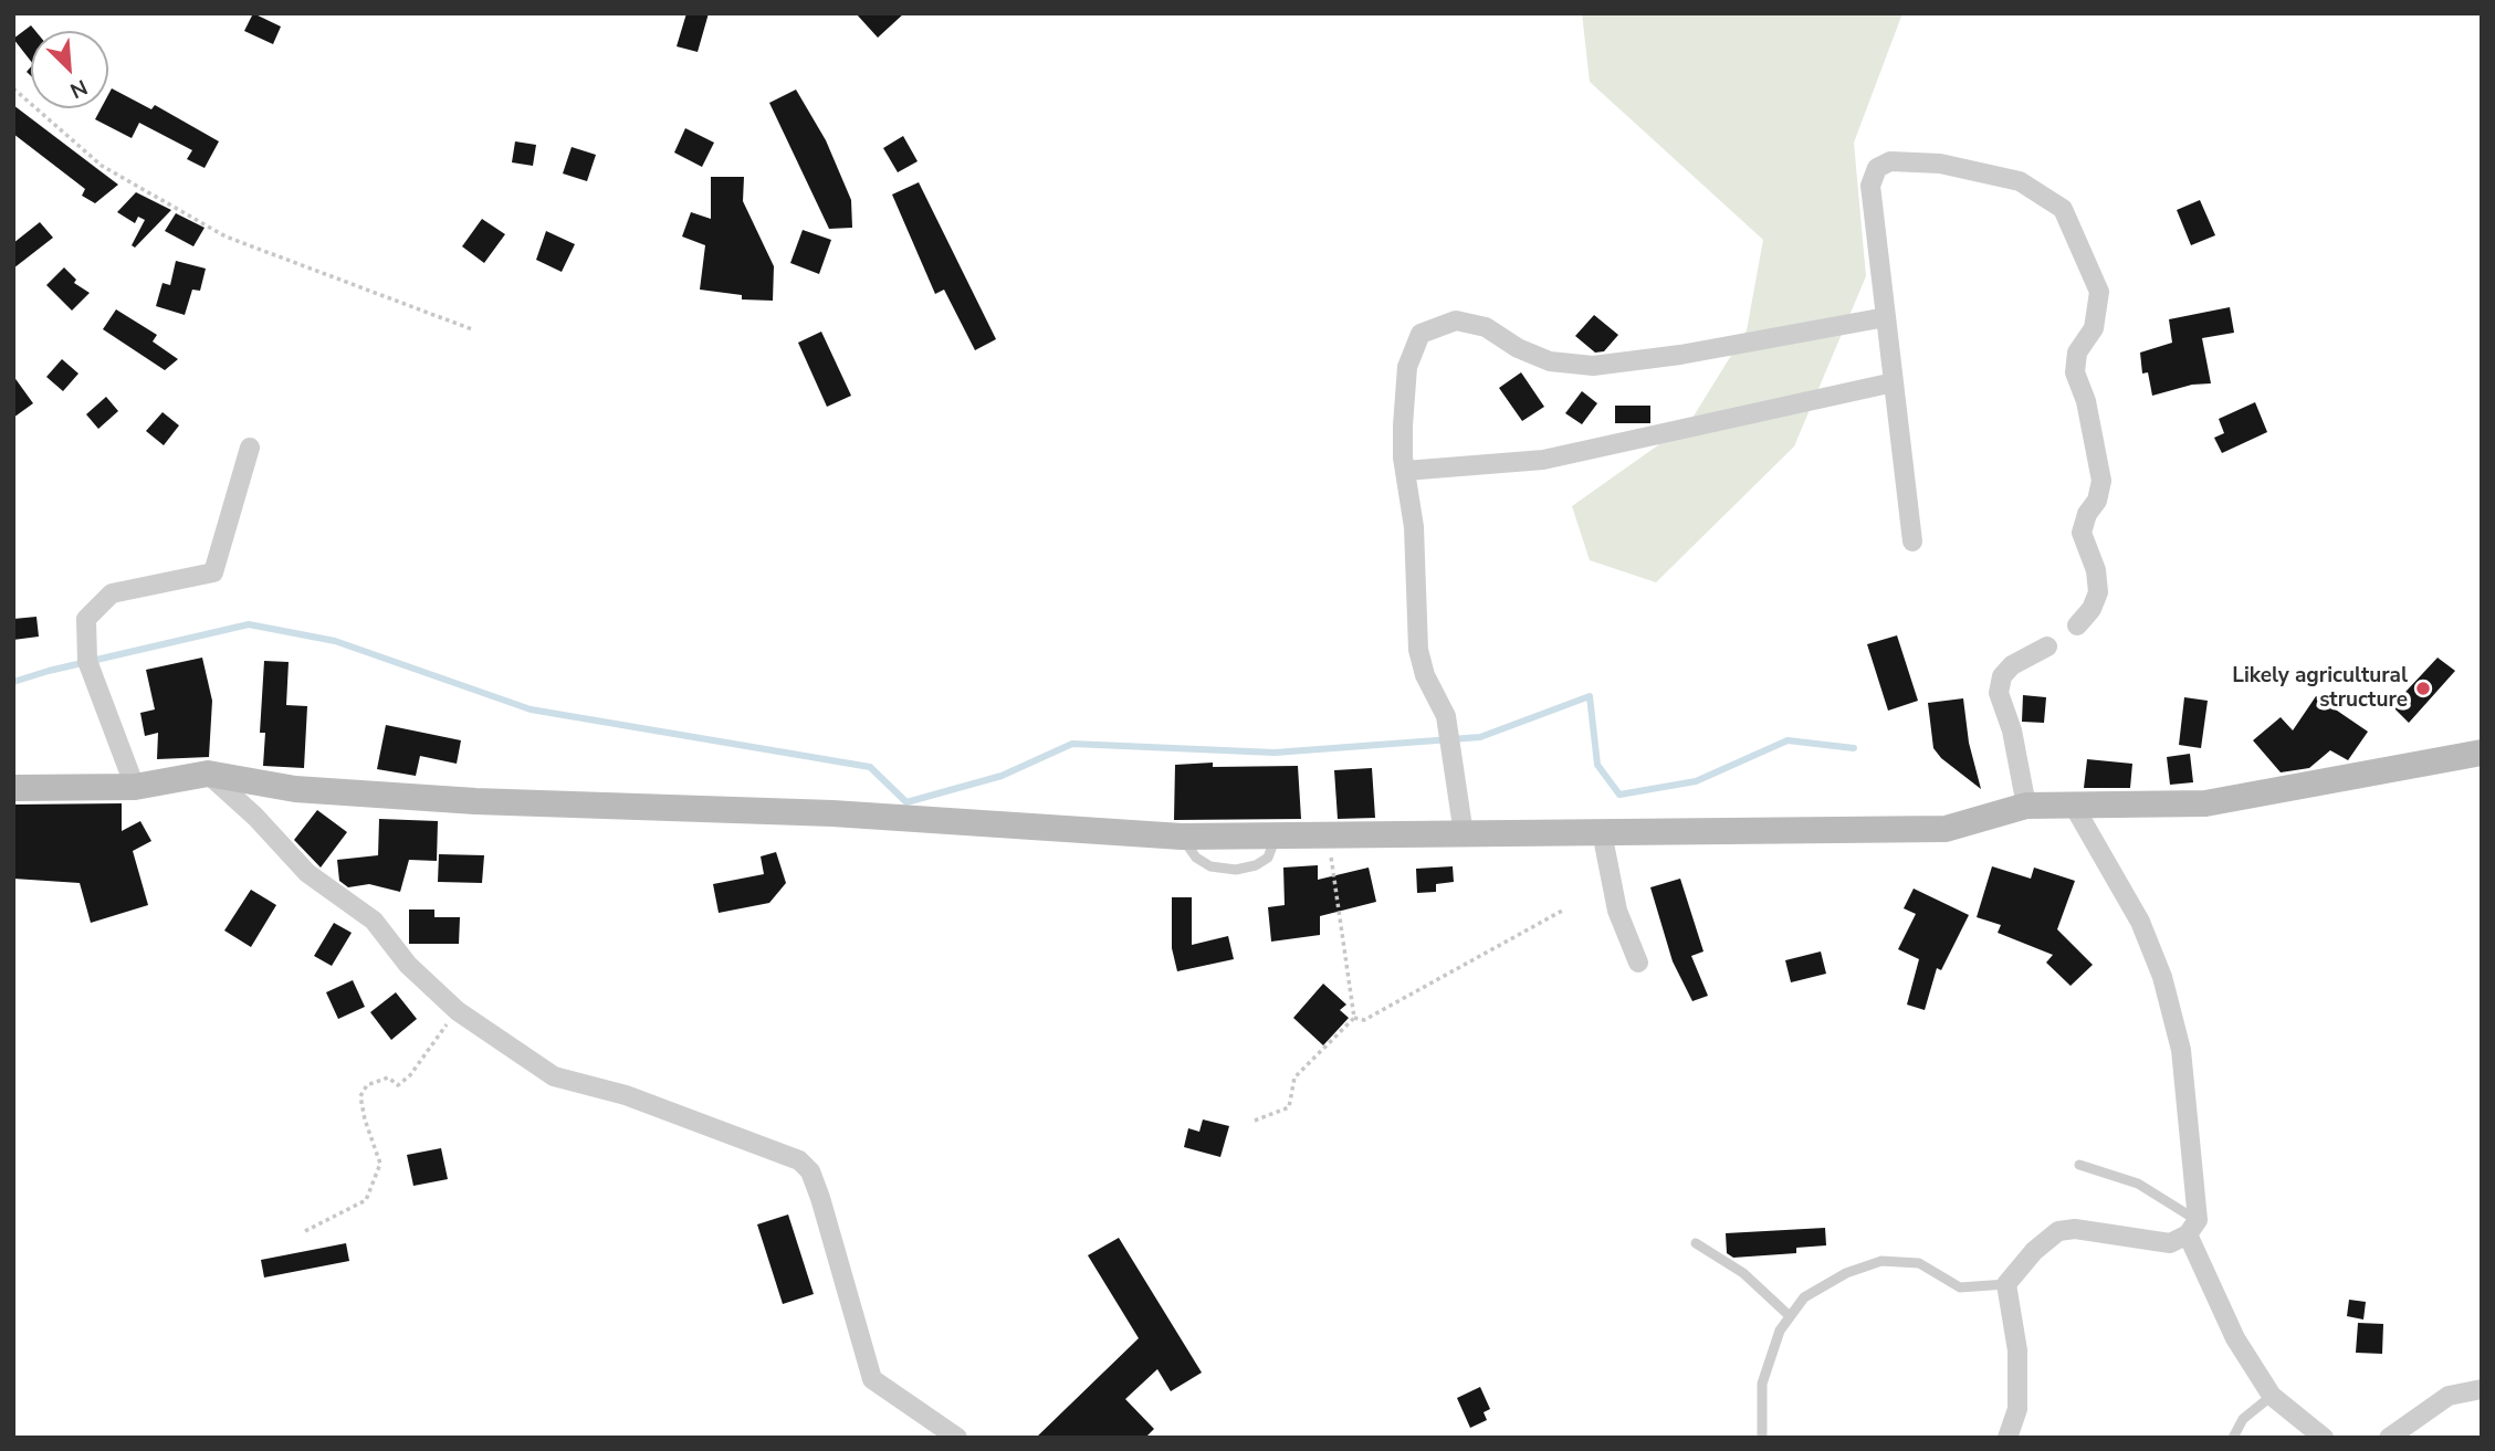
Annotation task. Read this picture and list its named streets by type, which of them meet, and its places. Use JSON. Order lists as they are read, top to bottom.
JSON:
{
  "places": ["Likely agricultural structure"],
  "north": "bottom right"
}
